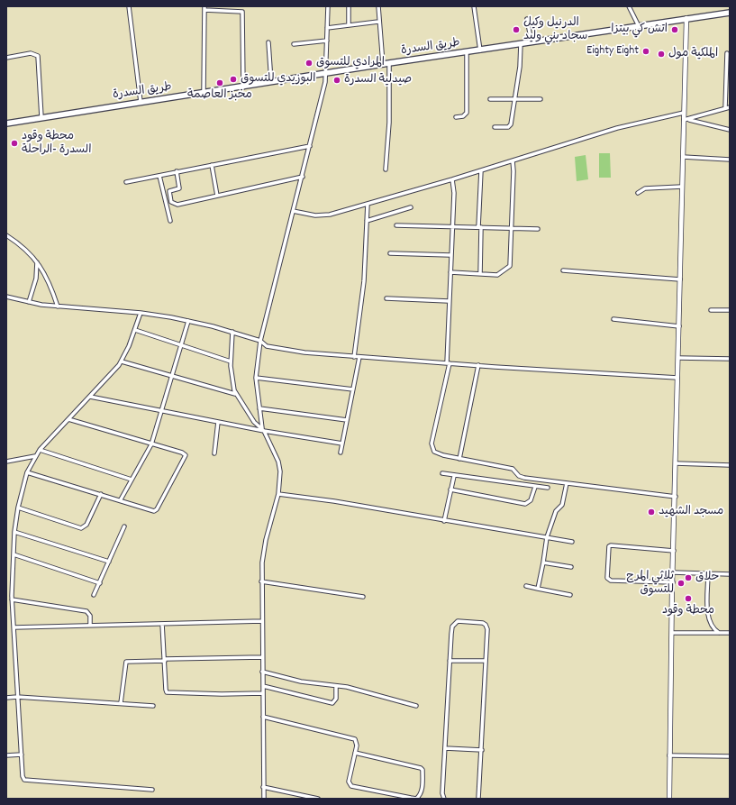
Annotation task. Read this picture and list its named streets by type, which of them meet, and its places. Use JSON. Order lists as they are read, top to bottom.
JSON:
{
  "streets": {
    "main road": ["طريق السدرة"]
  },
  "places": [
    "الدرنيل وكيل سجاد بني وليد",
    "اتش كي بيتزا",
    "Eighty Eight",
    "الملكية مول",
    "المرادي للتسوق",
    "البوزيدي للتسوق",
    "صيدلية السدرة",
    "مخبز العاصمة",
    "محطة وقود السدرة -الراحلة",
    "مسجد الشهيد",
    "حلاق",
    "ثلاثي المرح للتسوق",
    "محطة وقود"
  ]
}
